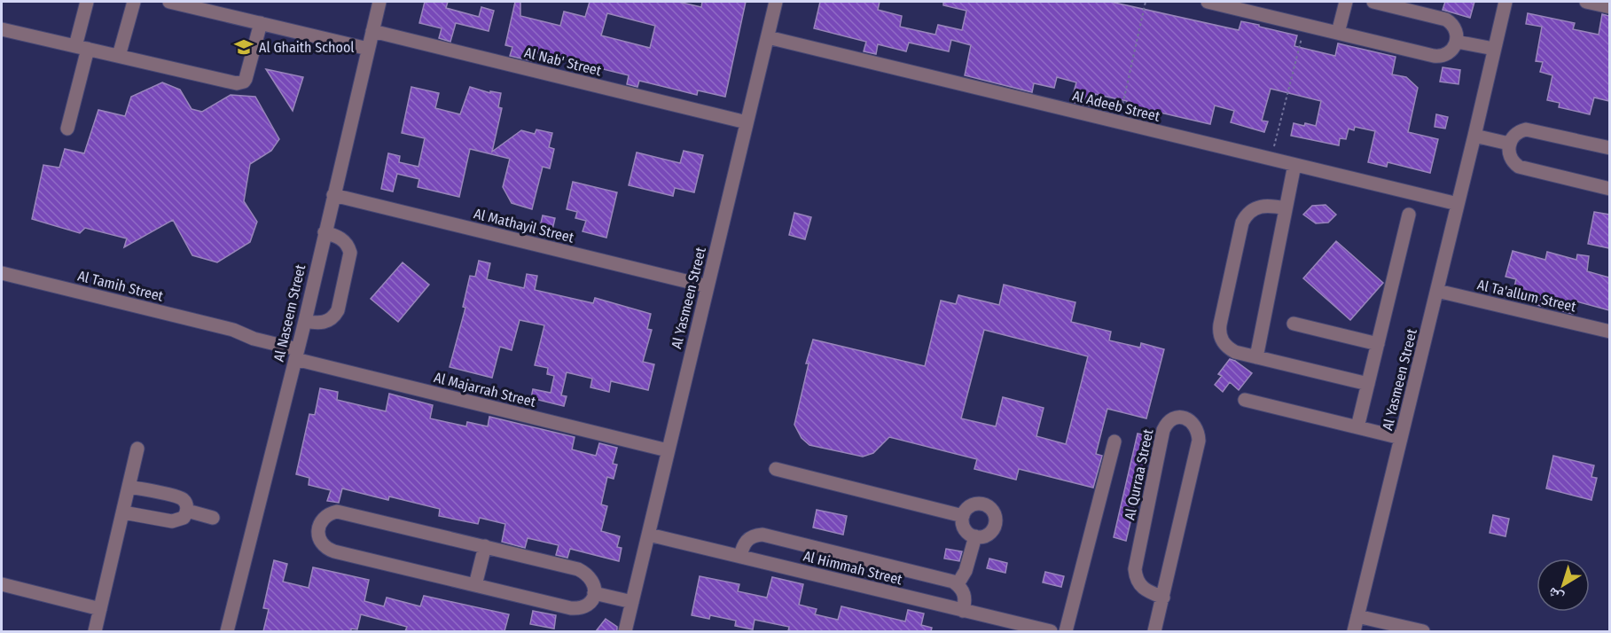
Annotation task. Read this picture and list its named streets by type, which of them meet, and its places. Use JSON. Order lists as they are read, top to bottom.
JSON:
{
  "streets": {
    "street": [
      "Al Nab' Street",
      "Al Adeeb Street",
      "Al Mathayil Street",
      "Al Tamih Street",
      "Al Ta'allum Street",
      "Al Yasmeen Street",
      "Al Naseem Street",
      "Al Majarrah Street",
      "Al Qurraa Street",
      "Al Himmah Street"
    ]
  },
  "crossings": [
    ["Al Nab' Street", "Al Yasmeen Street"],
    ["Al Nab' Street", "Al Naseem Street"],
    ["Al Adeeb Street", "Al Yasmeen Street"],
    ["Al Mathayil Street", "Al Yasmeen Street"],
    ["Al Mathayil Street", "Al Naseem Street"],
    ["Al Tamih Street", "Al Naseem Street"],
    ["Al Tamih Street", "Al Majarrah Street"],
    ["Al Ta'allum Street", "Al Yasmeen Street"],
    ["Al Yasmeen Street", "Al Majarrah Street"],
    ["Al Yasmeen Street", "Al Himmah Street"],
    ["Al Naseem Street", "Al Majarrah Street"]
  ],
  "places": {
    "school or university": ["Al Ghaith School"]
  },
  "north": "bottom left"
}
